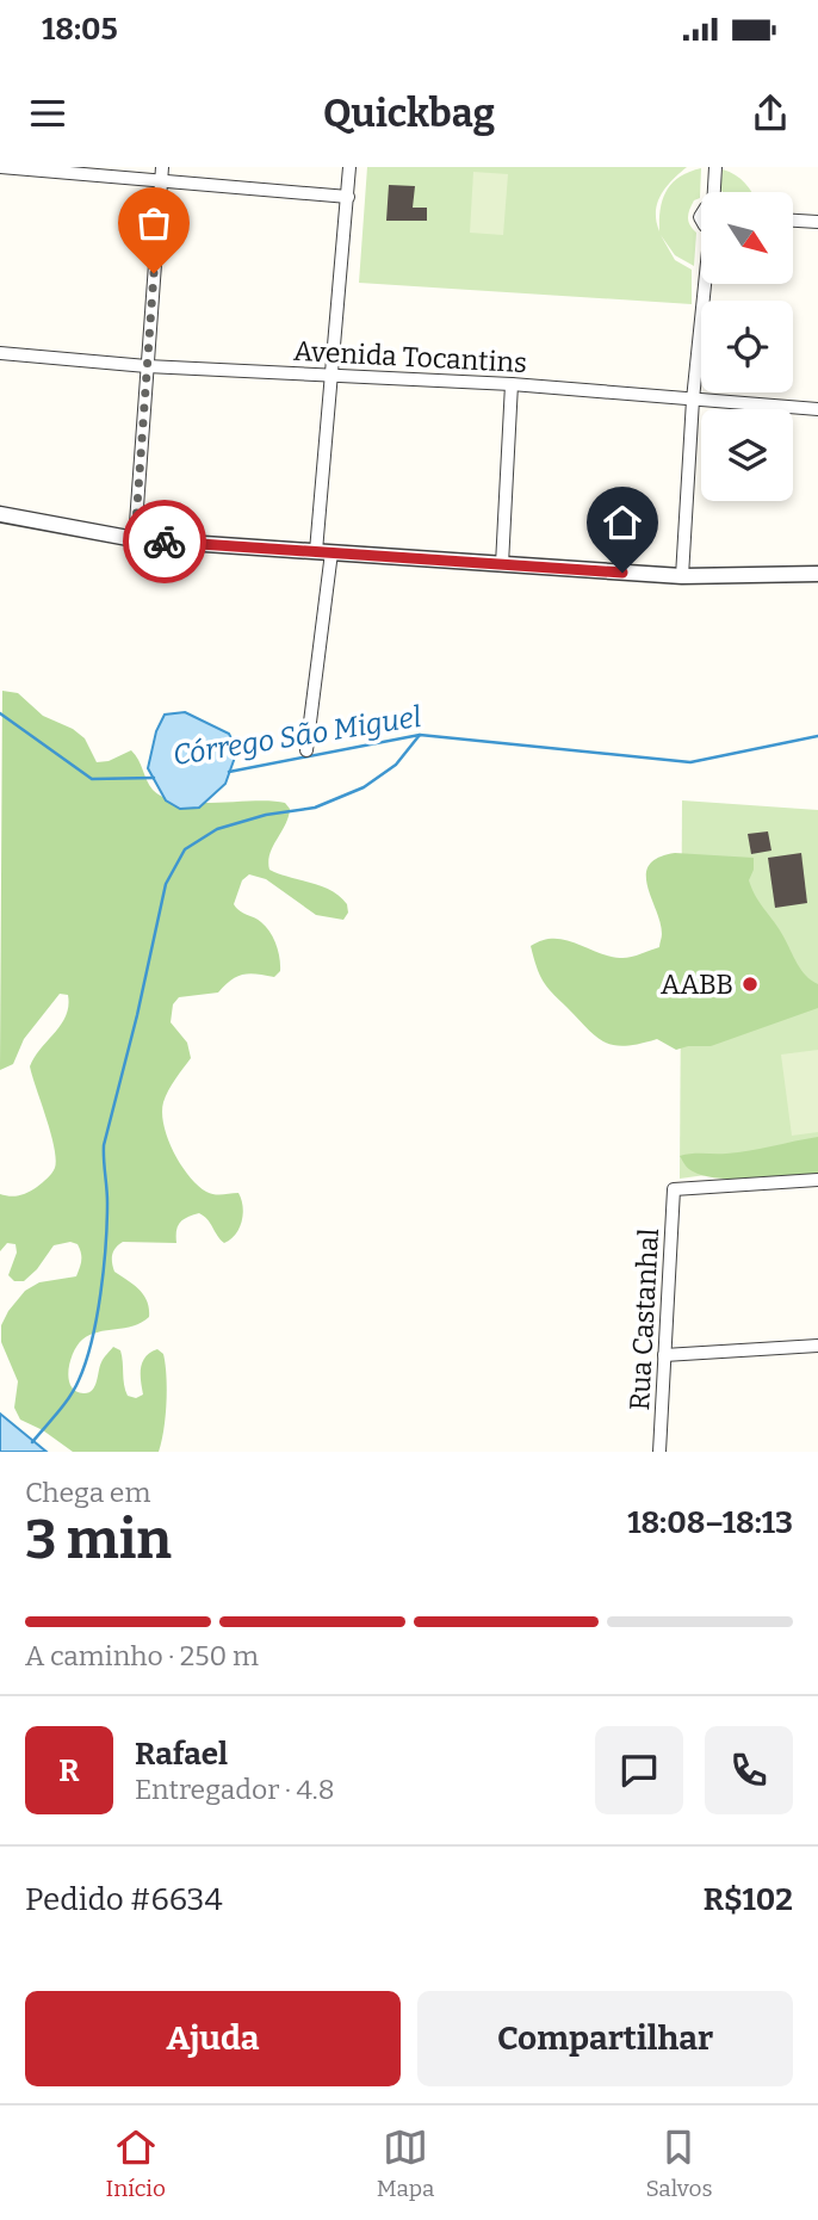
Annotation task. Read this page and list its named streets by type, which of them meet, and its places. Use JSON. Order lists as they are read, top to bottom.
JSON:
{
  "streets": {
    "street": ["Avenida Tocantins", "Rua Castanhal"]
  },
  "water": ["Córrego São Miguel"],
  "places": ["AABB"],
  "north": "bottom right",
  "page": {
    "status": "18:05",
    "header": "Quickbag",
    "heading": ["3 min", "Chega em", "18:08–18:13"],
    "panel": [
      "Rafael",
      "Entregador · 4.8",
      "Pedido #6634",
      "R$102"
    ],
    "bar": "A caminho · 250 m",
    "round": "R",
    "buttons": ["Ajuda", "Compartilhar"],
    "tabs": ["Início", "Mapa", "Salvos"]
  }
}
